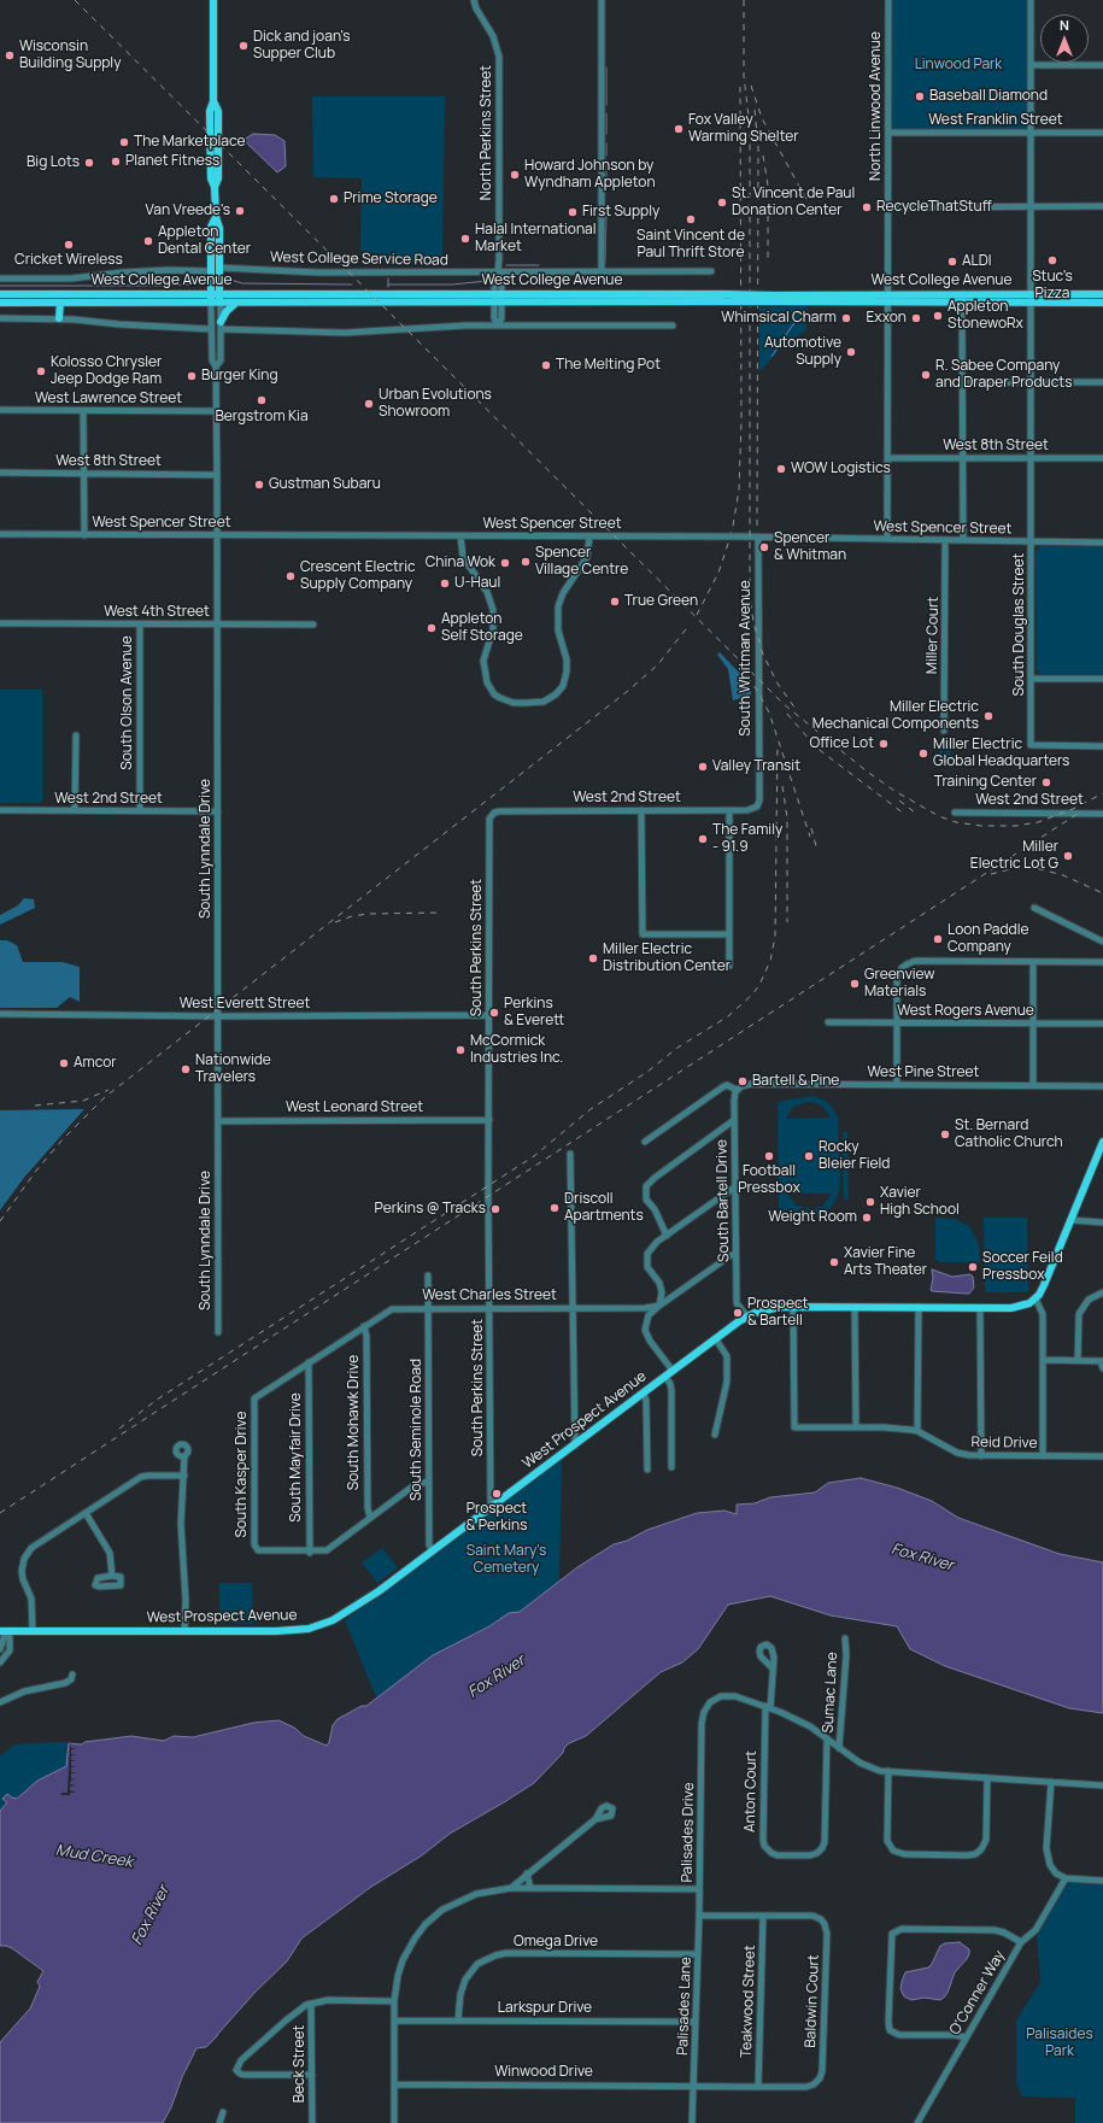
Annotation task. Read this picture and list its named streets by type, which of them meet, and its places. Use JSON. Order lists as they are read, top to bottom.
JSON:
{
  "streets": {
    "main road": ["West College Avenue", "West Prospect Avenue"],
    "street": [
      "North Linwood Avenue",
      "West Franklin Street",
      "North Perkins Street",
      "West College Service Road",
      "West Lawrence Street",
      "West 8th Street",
      "West Spencer Street",
      "West 4th Street",
      "South Douglas Street",
      "Miller Court",
      "South Whitman Avenue",
      "South Olson Avenue",
      "West 2nd Street",
      "South Lynndale Drive",
      "South Perkins Street",
      "West Everett Street",
      "West Rogers Avenue",
      "West Pine Street",
      "West Leonard Street",
      "South Bartell Drive",
      "West Charles Street",
      "South Mohawk Drive",
      "South Seminole Road",
      "Reid Drive",
      "South Mayfair Drive",
      "South Kasper Drive",
      "Sumac Lane",
      "Anton Court",
      "Palisades Drive",
      "Omega Drive",
      "O'Conner Way",
      "Teakwood Street",
      "Baldwin Court",
      "Palisades Lane",
      "Larkspur Drive",
      "Beck Street",
      "Winwood Drive"
    ]
  },
  "crossings": [
    ["North Linwood Avenue", "West Franklin Street"],
    ["North Linwood Avenue", "West College Avenue"],
    ["North Linwood Avenue", "West 8th Street"],
    ["North Linwood Avenue", "West Spencer Street"],
    ["West Franklin Street", "South Douglas Street"],
    ["North Perkins Street", "West College Service Road"],
    ["West College Avenue", "South Douglas Street"],
    ["West College Avenue", "South Lynndale Drive"],
    ["West Lawrence Street", "South Lynndale Drive"],
    ["West 8th Street", "South Douglas Street"],
    ["West 8th Street", "South Lynndale Drive"],
    ["West Spencer Street", "South Douglas Street"],
    ["West Spencer Street", "Miller Court"],
    ["West Spencer Street", "South Whitman Avenue"],
    ["West Spencer Street", "South Lynndale Drive"],
    ["West 4th Street", "South Olson Avenue"],
    ["West 4th Street", "South Lynndale Drive"],
    ["South Whitman Avenue", "West 2nd Street"],
    ["South Olson Avenue", "West 2nd Street"],
    ["West 2nd Street", "South Lynndale Drive"],
    ["West 2nd Street", "South Perkins Street"],
    ["South Lynndale Drive", "West Everett Street"],
    ["South Lynndale Drive", "West Leonard Street"],
    ["South Perkins Street", "West Everett Street"],
    ["South Perkins Street", "West Leonard Street"],
    ["South Perkins Street", "West Charles Street"],
    ["South Perkins Street", "West Prospect Avenue"],
    ["West Pine Street", "South Bartell Drive"],
    ["South Bartell Drive", "West Charles Street"],
    ["South Bartell Drive", "West Prospect Avenue"],
    ["West Charles Street", "South Mohawk Drive"],
    ["West Charles Street", "South Seminole Road"],
    ["West Charles Street", "South Mayfair Drive"],
    ["West Charles Street", "South Kasper Drive"],
    ["West Prospect Avenue", "South Seminole Road"],
    ["West Prospect Avenue", "Reid Drive"],
    ["South Mayfair Drive", "South Kasper Drive"],
    ["Sumac Lane", "Palisades Drive"],
    ["Anton Court", "Palisades Drive"],
    ["Palisades Drive", "Palisades Lane"],
    ["Palisades Drive", "Larkspur Drive"],
    ["Palisades Drive", "Winwood Drive"],
    ["Omega Drive", "Palisades Lane"],
    ["Omega Drive", "Larkspur Drive"],
    ["Teakwood Street", "Baldwin Court"],
    ["Baldwin Court", "Palisades Lane"],
    ["Baldwin Court", "Winwood Drive"],
    ["Palisades Lane", "Larkspur Drive"],
    ["Palisades Lane", "Winwood Drive"]
  ],
  "water": ["Fox River", "Mud Creek"],
  "parks": ["Linwood Park", "Saint Mary's Cemetery", "Palisaides Park"],
  "places": [
    "Dick and joan's Supper Club",
    "Wisconsin Building Supply",
    "Baseball Diamond",
    "Fox Valley Warming Shelter",
    "The Marketplace",
    "Planet Fitness",
    "Big Lots",
    "Howard Johnson by Wyndham Appleton",
    "Prime Storage",
    "St. Vincent de Paul Donation Center",
    "RecycleThatStuff",
    "Van Vreede's",
    "First Supply",
    "Saint Vincent de Paul Thrift Store",
    "Halal International Market",
    "Appleton Dental Center",
    "Cricket Wireless",
    "Stuc's Pizza",
    "ALDI",
    "Appleton StonewoRx",
    "Whimsical Charm",
    "Exxon",
    "Automotive Supply",
    "The Melting Pot",
    "Kolosso Chrysler Jeep Dodge Ram",
    "R. Sabee Company and Draper Products",
    "Burger King",
    "Bergstrom Kia",
    "Urban Evolutions Showroom",
    "WOW Logistics",
    "Gustman Subaru",
    "Spencer & Whitman",
    "Spencer Village Centre",
    "China Wok",
    "Crescent Electric Supply Company",
    "U-Haul",
    "True Green",
    "Appleton Self Storage",
    "Miller Electric Mechanical Components",
    "Office Lot",
    "Miller Electric Global Headquarters",
    "Valley Transit",
    "Training Center",
    "The Family - 91.9",
    "Miller Electric Lot G",
    "Loon Paddle Company",
    "Miller Electric Distribution Center",
    "Greenview Materials",
    "Perkins & Everett",
    "McCormick Industries Inc.",
    "Amcor",
    "Nationwide Travelers",
    "Bartell & Pine",
    "St. Bernard Catholic Church",
    "Football Pressbox",
    "Rocky Bleier Field",
    "Xavier High School",
    "Driscoll Apartments",
    "Perkins @ Tracks",
    "Weight Room",
    "Xavier Fine Arts Theater",
    "Soccer Feild Pressbox",
    "Prospect & Bartell",
    "Prospect & Perkins"
  ],
  "north": "top"
}
